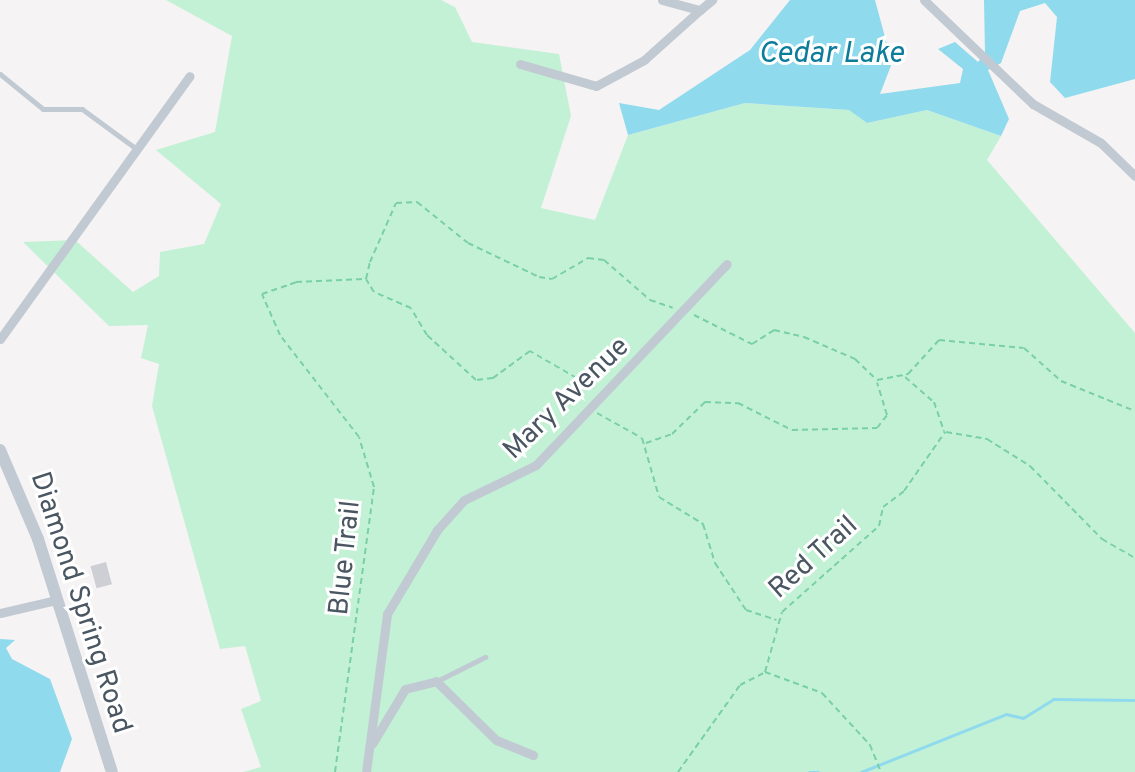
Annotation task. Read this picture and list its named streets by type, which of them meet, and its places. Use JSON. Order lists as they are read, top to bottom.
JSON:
{
  "streets": {
    "street": ["Mary Avenue", "Diamond Spring Road"],
    "path": ["Blue Trail", "Red Trail"]
  },
  "water": ["Cedar Lake"]
}
